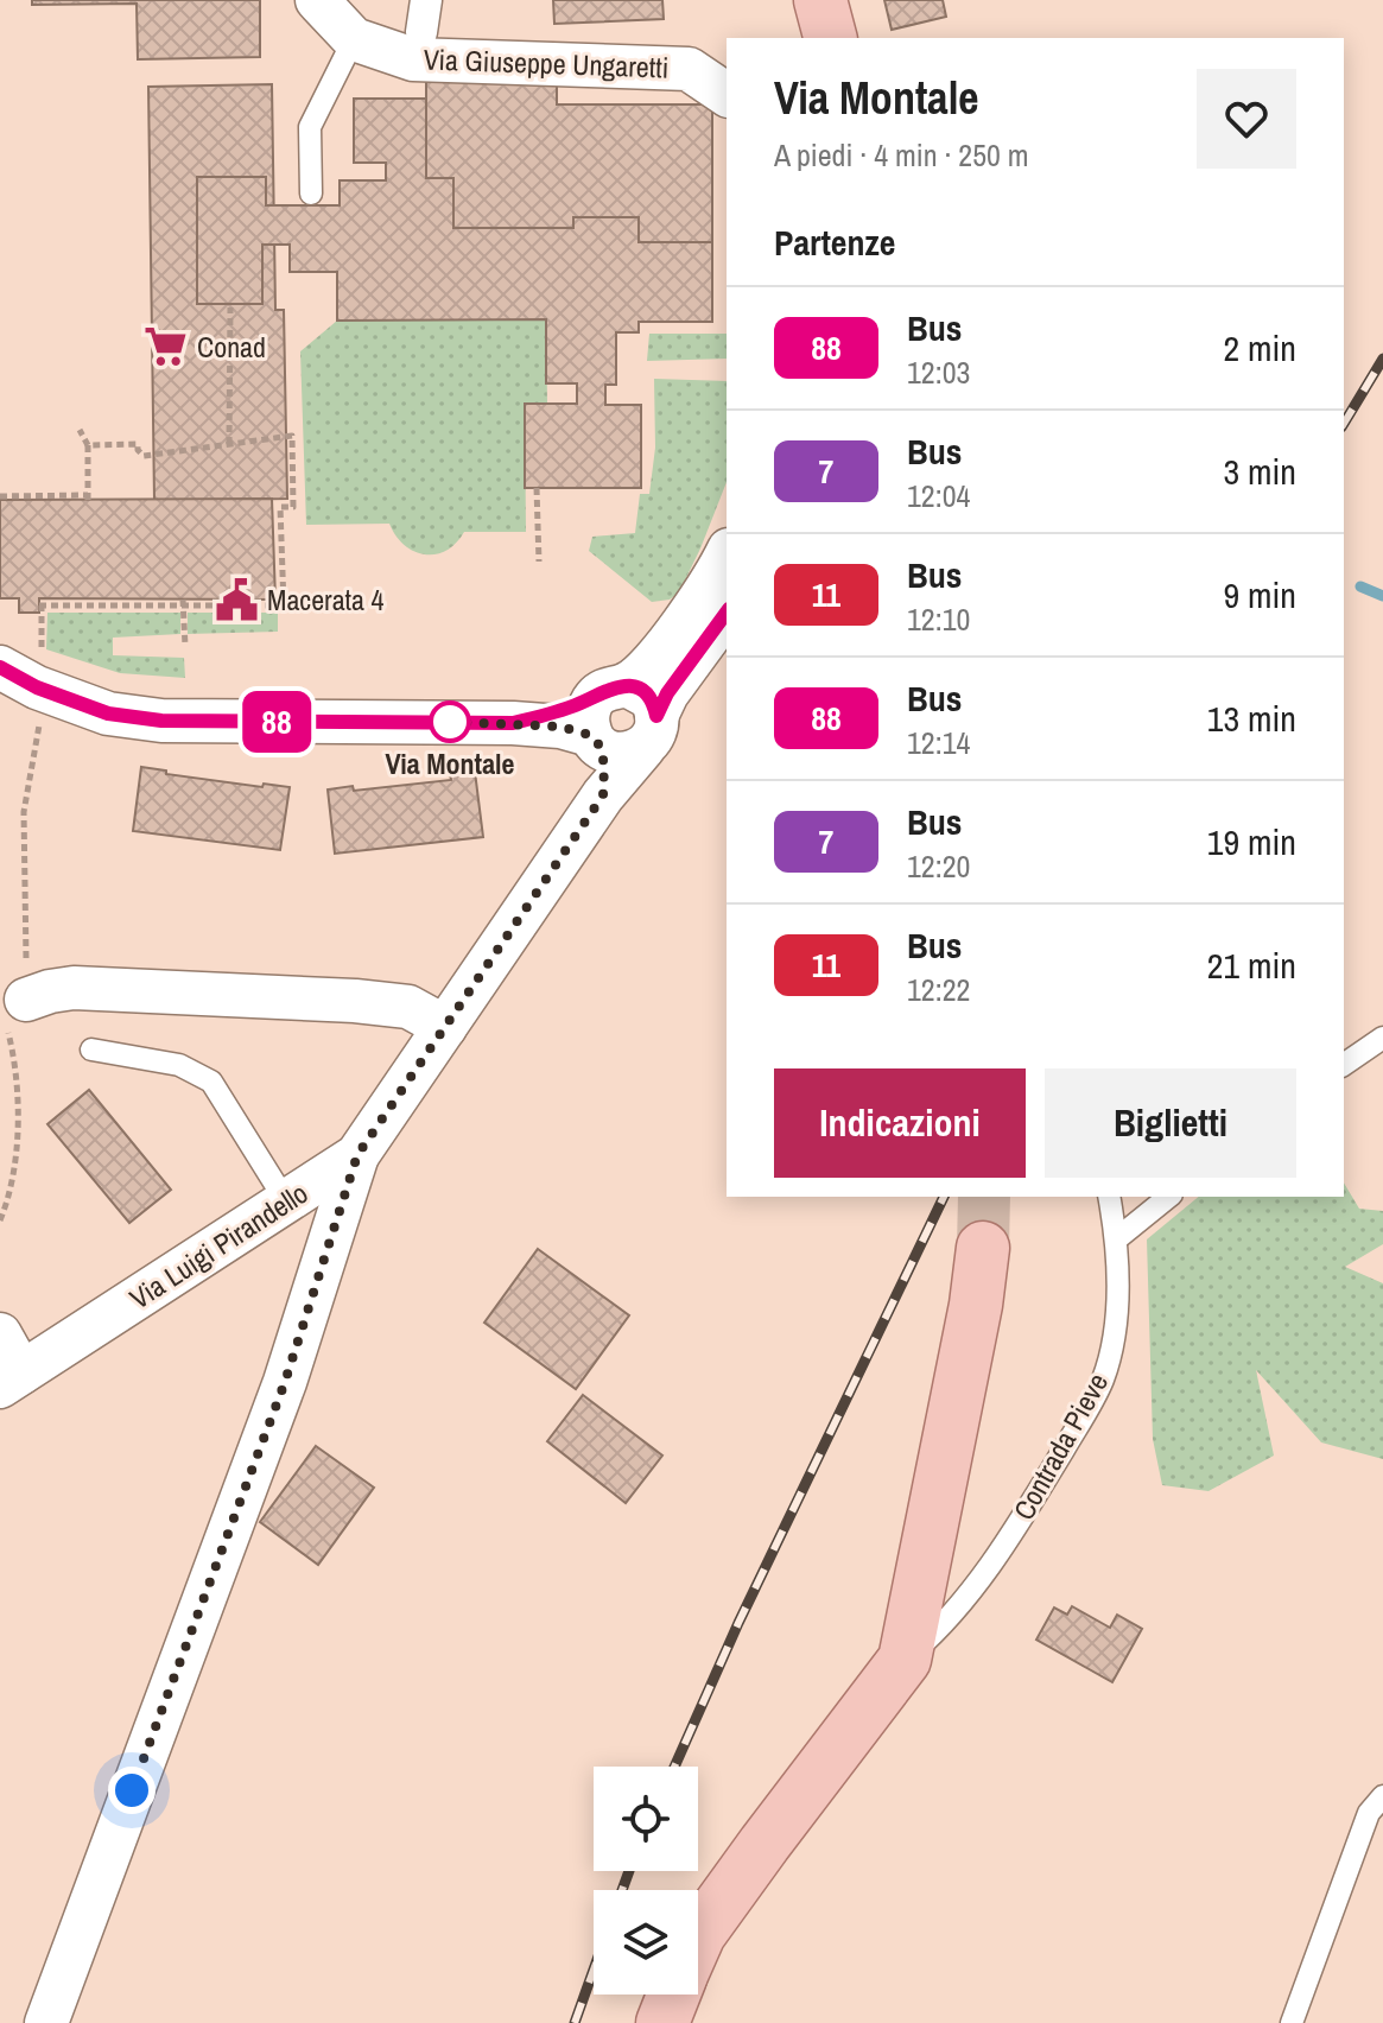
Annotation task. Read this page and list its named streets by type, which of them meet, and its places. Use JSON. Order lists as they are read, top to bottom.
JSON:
{
  "streets": {
    "main road": ["Contrada Pieve"],
    "street": ["Via Giuseppe Ungaretti", "Via Luigi Pirandello"]
  },
  "places": {
    "supermarket": ["Conad"],
    "public building": ["Macerata 4"],
    "other": ["Via Montale"]
  },
  "lines": ["bus line 88"],
  "page": {
    "on_map": "88",
    "heading": [
      ["Via Montale", "A piedi · 4 min · 250 m"],
      "Partenze"
    ],
    "list": [
      {
        "mark": "88",
        "name": "Bus",
        "note": "12:03",
        "value": "2 min"
      },
      {
        "mark": "7",
        "name": "Bus",
        "note": "12:04",
        "value": "3 min"
      },
      {
        "mark": "11",
        "name": "Bus",
        "note": "12:10",
        "value": "9 min"
      },
      {
        "mark": "88",
        "name": "Bus",
        "note": "12:14",
        "value": "13 min"
      },
      {
        "mark": "7",
        "name": "Bus",
        "note": "12:20",
        "value": "19 min"
      },
      {
        "mark": "11",
        "name": "Bus",
        "note": "12:22",
        "value": "21 min"
      }
    ],
    "buttons": ["Indicazioni", "Biglietti"]
  }
}
